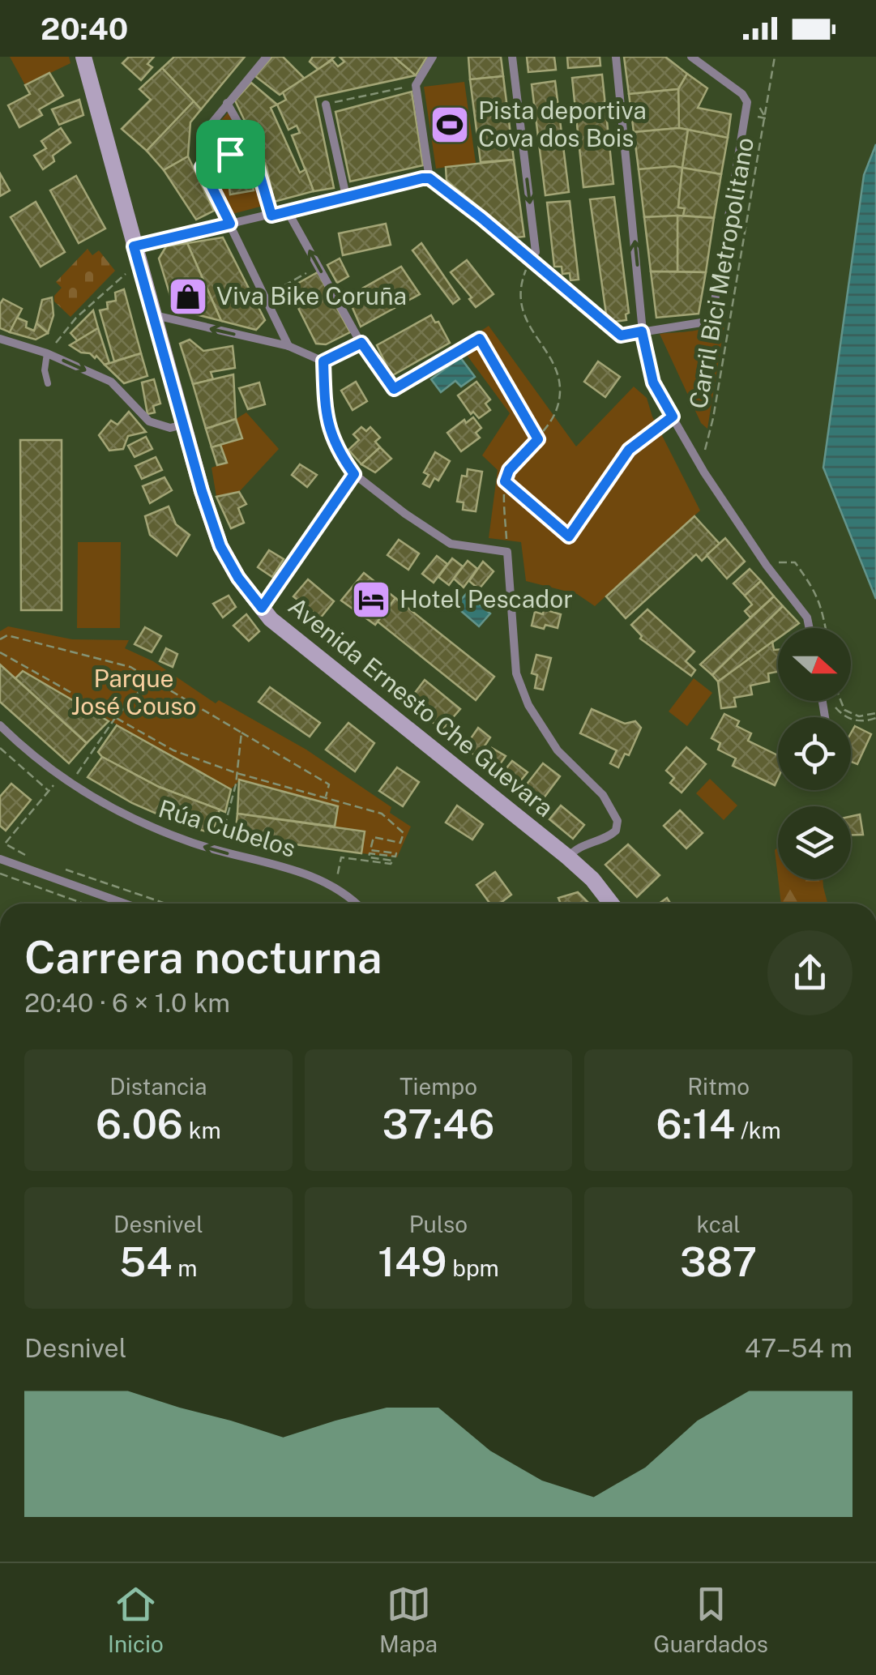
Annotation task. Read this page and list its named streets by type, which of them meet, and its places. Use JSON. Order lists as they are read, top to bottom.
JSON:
{
  "streets": {
    "main road": ["Avenida Ernesto Che Guevara"],
    "street": ["Rúa Cubelos"],
    "path": ["Carril Bici Metropolitano"]
  },
  "one_way": ["Rúa Cubelos"],
  "parks": ["Parque José Couso"],
  "places": {
    "sports": ["Pista deportiva Cova dos Bois"],
    "shop": ["Viva Bike Coruña"],
    "hotel": ["Hotel Pescador"]
  },
  "north": "right",
  "page": {
    "status": "20:40",
    "heading": ["Carrera nocturna", "20:40 · 6 × 1.0 km"],
    "stats": [
      ["Distancia", "6.06 km"],
      ["Tiempo", "37:46"],
      ["Ritmo", "6:14 /km"],
      ["Desnivel", "54 m"],
      ["Pulso", "149 bpm"],
      ["kcal", "387"]
    ],
    "chart": ["Desnivel", "47–54 m"],
    "tabs": ["Inicio", "Mapa", "Guardados"]
  }
}
